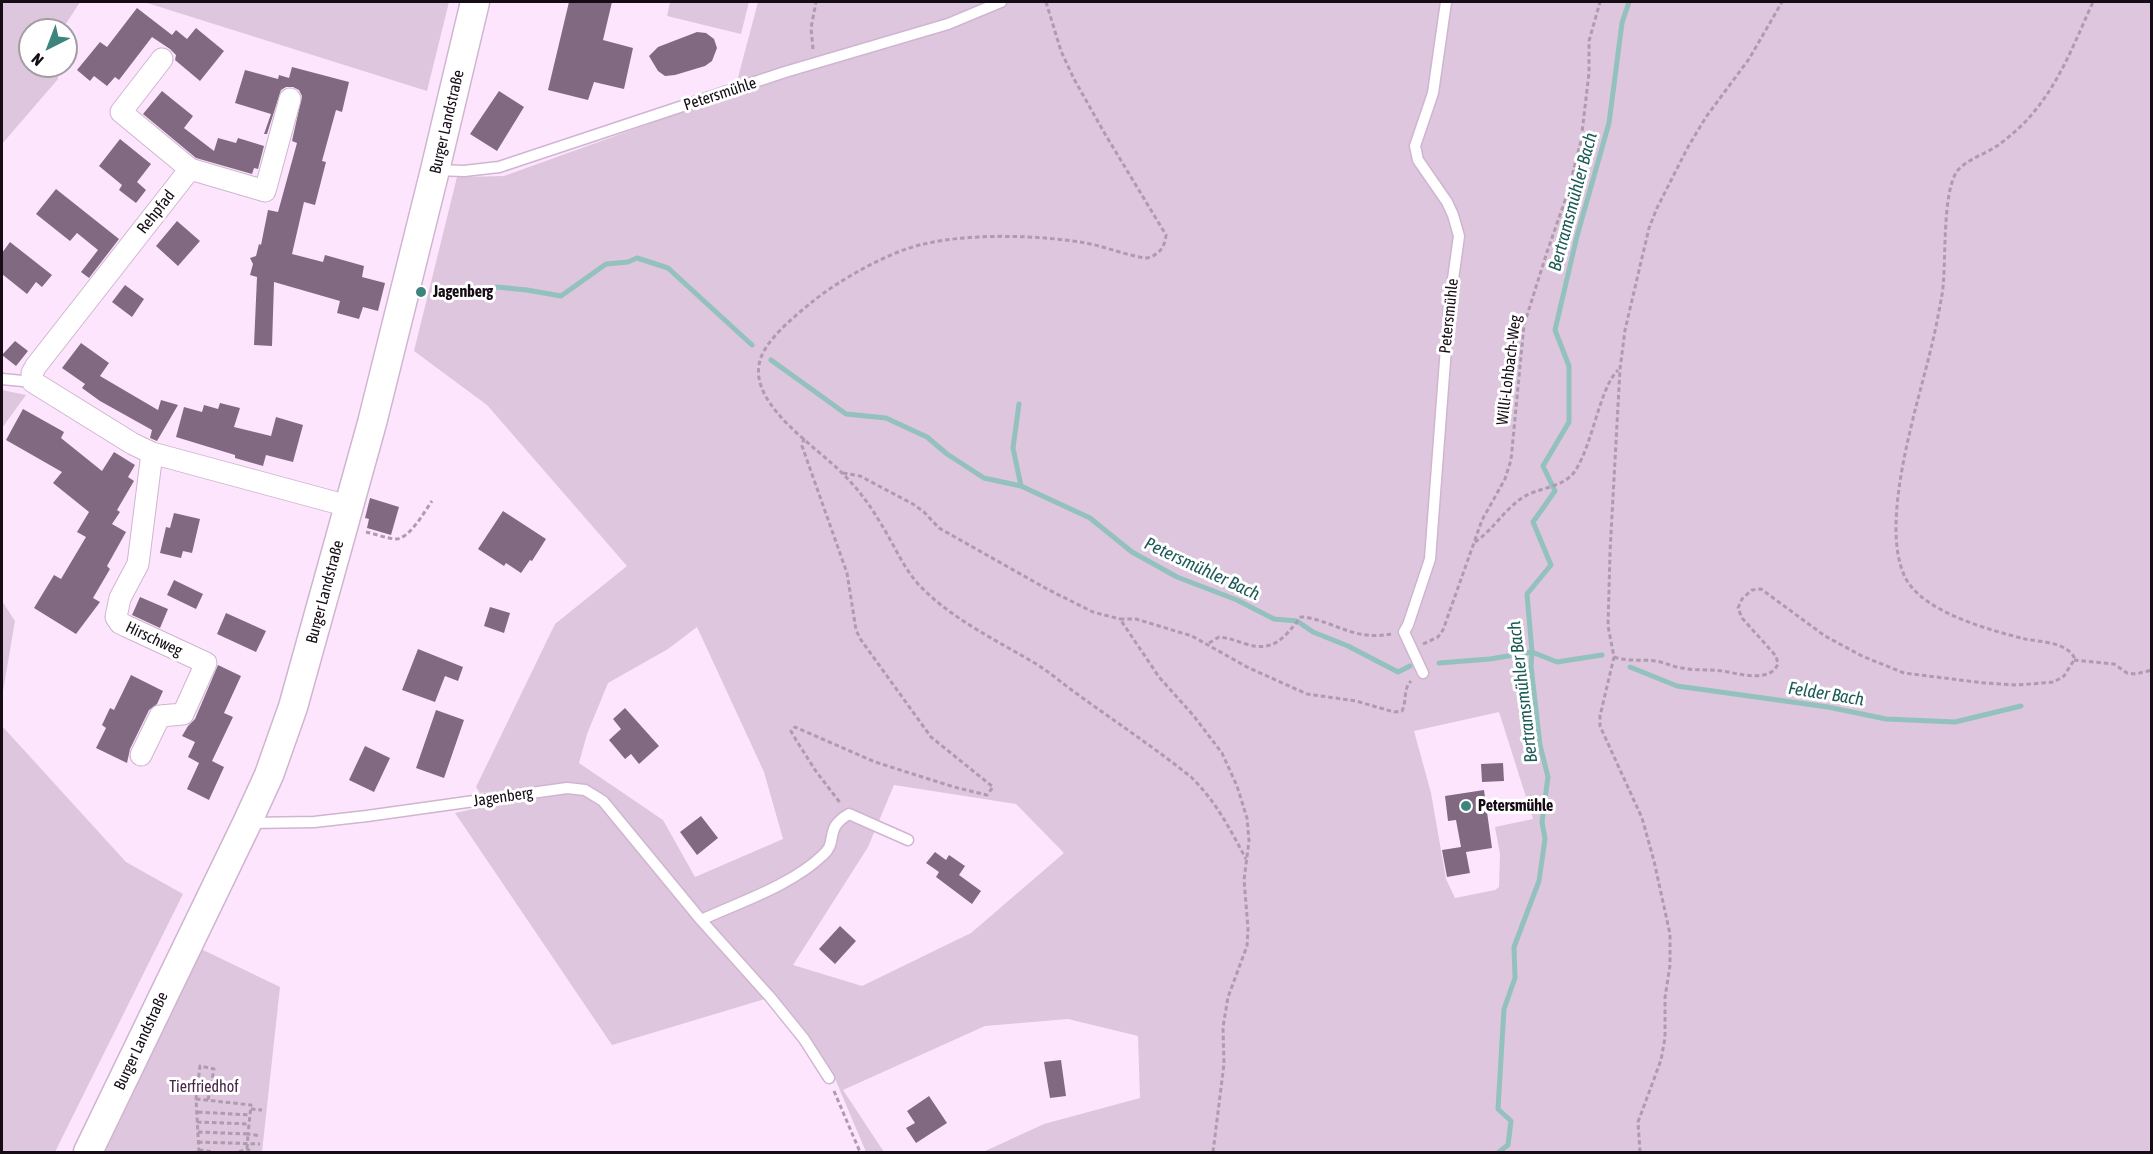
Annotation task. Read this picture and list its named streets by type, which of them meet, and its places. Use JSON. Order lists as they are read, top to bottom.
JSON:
{
  "streets": {
    "main road": ["Burger Landstraße"],
    "street": ["Rehpfad", "Hirschweg"],
    "lane": ["Petersmühle", "Jagenberg"],
    "path": ["Willi-Lohbach-Weg"]
  },
  "crossings": [
    ["Petersmühle", "Burger Landstraße"],
    ["Burger Landstraße", "Jagenberg"]
  ],
  "water": ["Bertramsmühler Bach", "Petersmühler Bach", "Felder Bach"],
  "parks": ["Tierfriedhof"],
  "places": ["Jagenberg", "Petersmühle"],
  "north": "bottom left"
}
